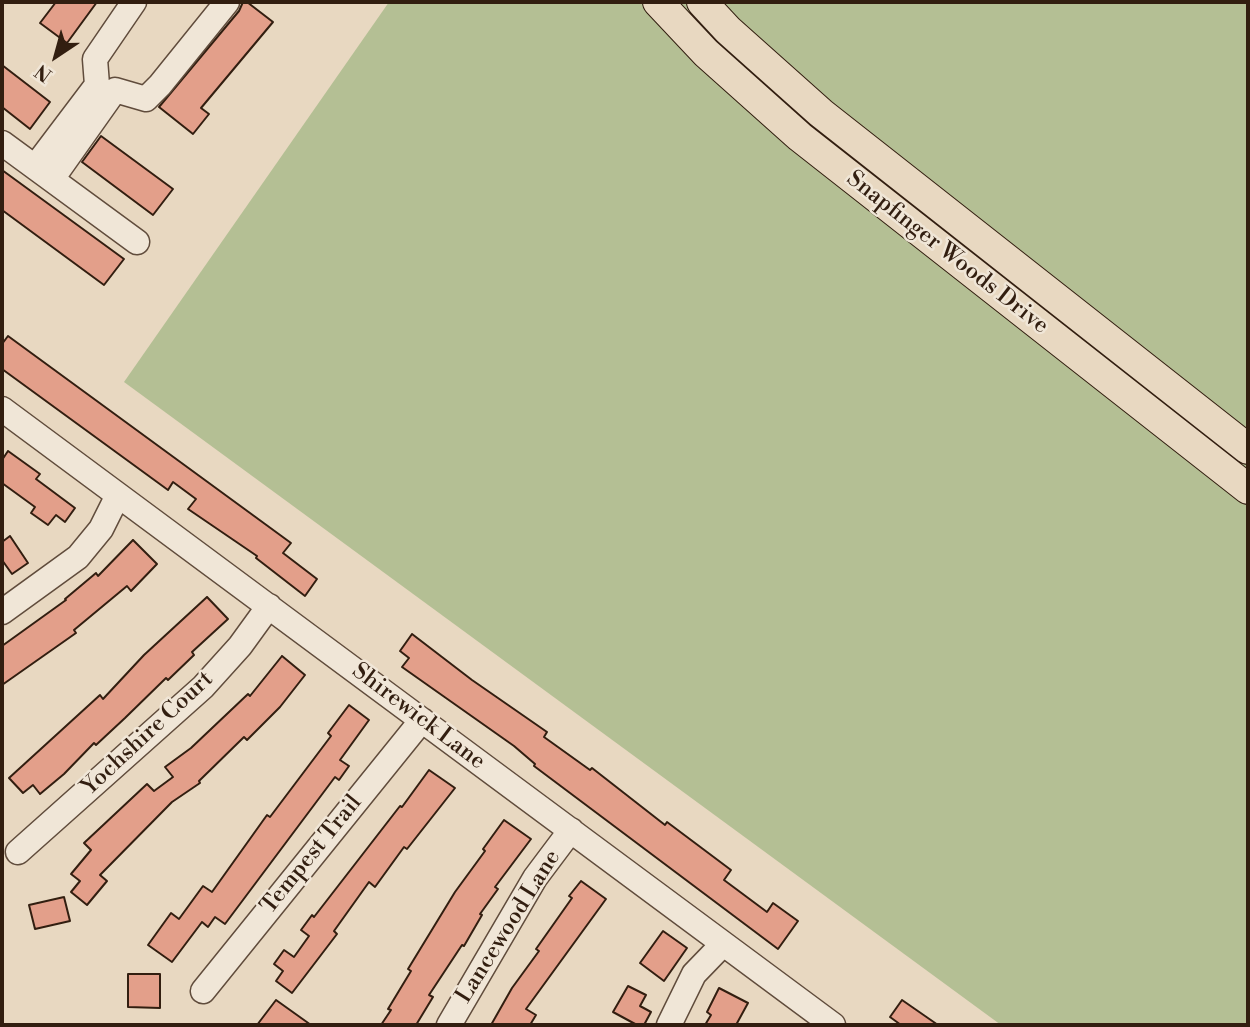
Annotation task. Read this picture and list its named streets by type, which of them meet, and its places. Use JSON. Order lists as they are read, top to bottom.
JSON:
{
  "streets": {
    "main road": ["Snapfinger Woods Drive"],
    "street": [
      "Shirewick Lane",
      "Yochshire Court",
      "Tempest Trail",
      "Lancewood Lane"
    ]
  },
  "crossings": [
    ["Shirewick Lane", "Yochshire Court"],
    ["Shirewick Lane", "Tempest Trail"],
    ["Shirewick Lane", "Lancewood Lane"]
  ],
  "north": "bottom left"
}
